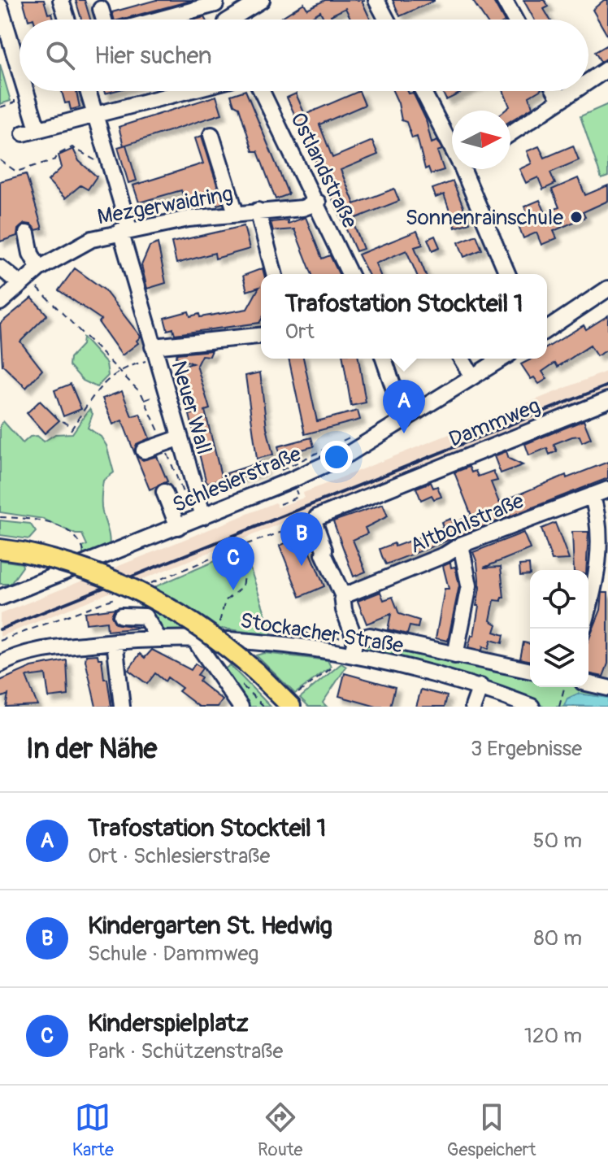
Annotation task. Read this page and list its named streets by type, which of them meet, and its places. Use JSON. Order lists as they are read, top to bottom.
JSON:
{
  "streets": {
    "street": [
      "Ostlandstraße",
      "Mezgerwaidring",
      "Neuer Wall",
      "Dammweg",
      "Schlesierstraße",
      "Altbohlstraße",
      "Stockacher Straße"
    ]
  },
  "crossings": [
    ["Ostlandstraße", "Mezgerwaidring"],
    ["Mezgerwaidring", "Neuer Wall"],
    ["Neuer Wall", "Schlesierstraße"]
  ],
  "places": ["Sonnenrainschule"],
  "north": "right",
  "page": {
    "search": "Hier suchen",
    "popup": ["Trafostation Stockteil 1", "Ort"],
    "pins": ["A", "B", "C"],
    "heading": ["In der Nähe", "3 Ergebnisse"],
    "list": [
      {
        "mark": "A",
        "name": "Trafostation Stockteil 1",
        "note": "Ort · Schlesierstraße",
        "value": "50 m"
      },
      {
        "mark": "B",
        "name": "Kindergarten St. Hedwig",
        "note": "Schule · Dammweg",
        "value": "80 m"
      },
      {
        "mark": "C",
        "name": "Kinderspielplatz",
        "note": "Park · Schützenstraße",
        "value": "120 m"
      }
    ],
    "nav": ["Karte", "Route", "Gespeichert"]
  }
}
